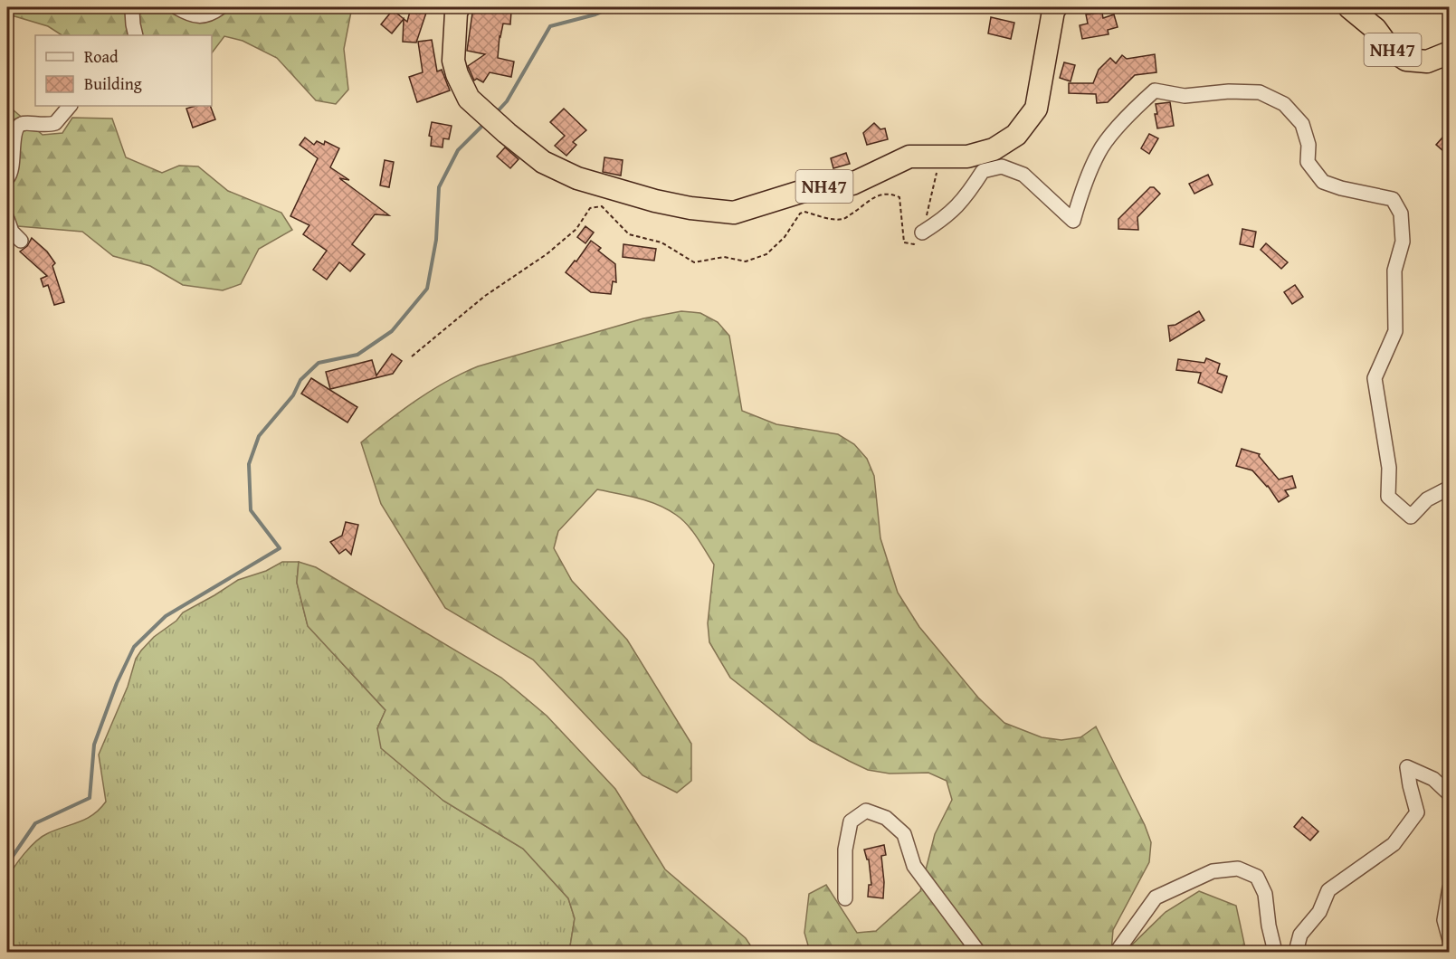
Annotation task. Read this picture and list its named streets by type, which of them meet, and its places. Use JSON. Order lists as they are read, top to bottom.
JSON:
{
  "streets": {
    "highway": ["NH47"]
  },
  "legend": ["Road", "Building"]
}
